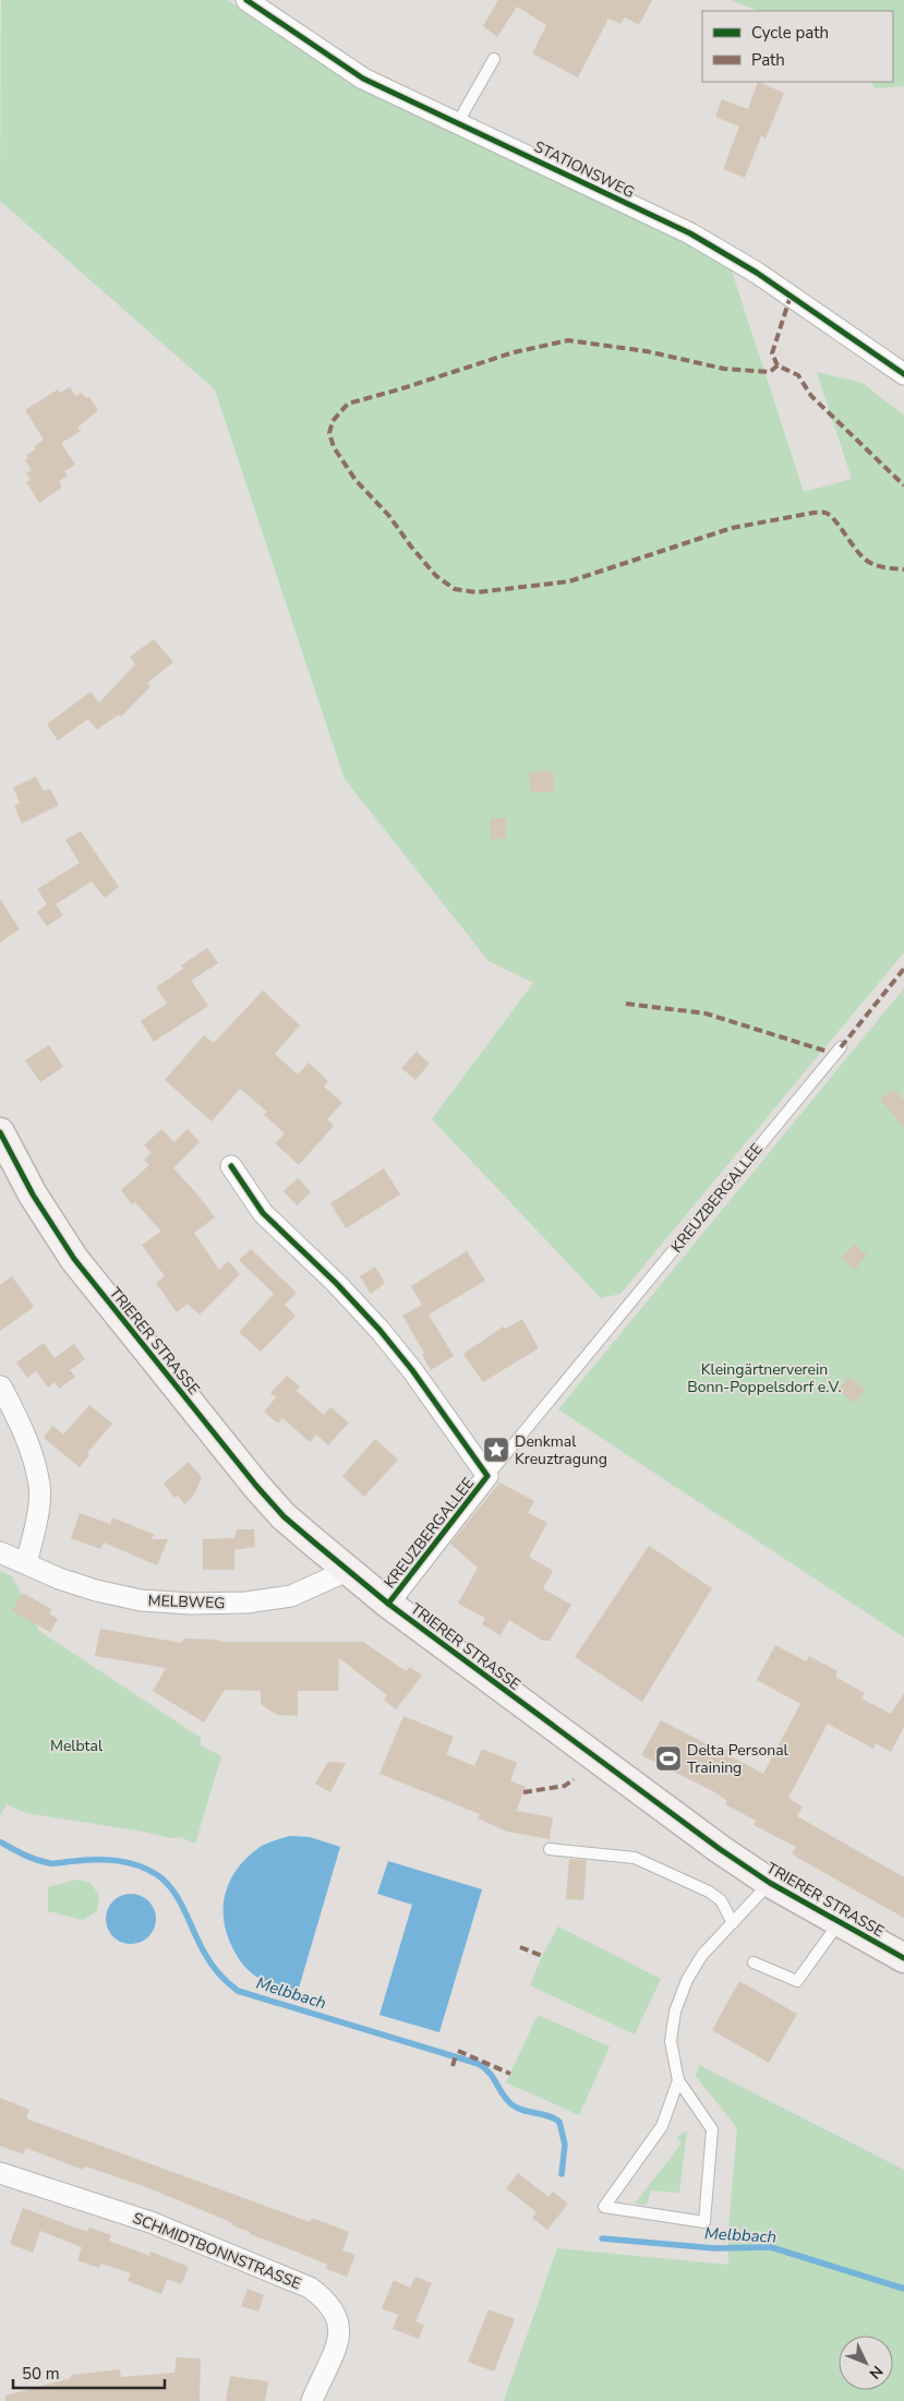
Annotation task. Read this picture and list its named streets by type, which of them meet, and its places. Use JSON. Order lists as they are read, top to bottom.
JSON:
{
  "streets": {
    "street": [
      "STATIONSWEG",
      "KREUZBERGALLEE",
      "TRIERER STRASSE",
      "MELBWEG",
      "SCHMIDTBONNSTRASSE"
    ]
  },
  "crossings": [
    ["KREUZBERGALLEE", "TRIERER STRASSE"],
    ["TRIERER STRASSE", "MELBWEG"]
  ],
  "water": ["Melbbach"],
  "parks": ["Kleingärtnerverein Bonn-Poppelsdorf e.V.", "Melbtal"],
  "places": {
    "place": ["Denkmal Kreuztragung"],
    "sports": ["Delta Personal Training"]
  },
  "legend": ["Cycle path", "Path"],
  "scale_bar": "50 m",
  "north": "bottom right"
}
